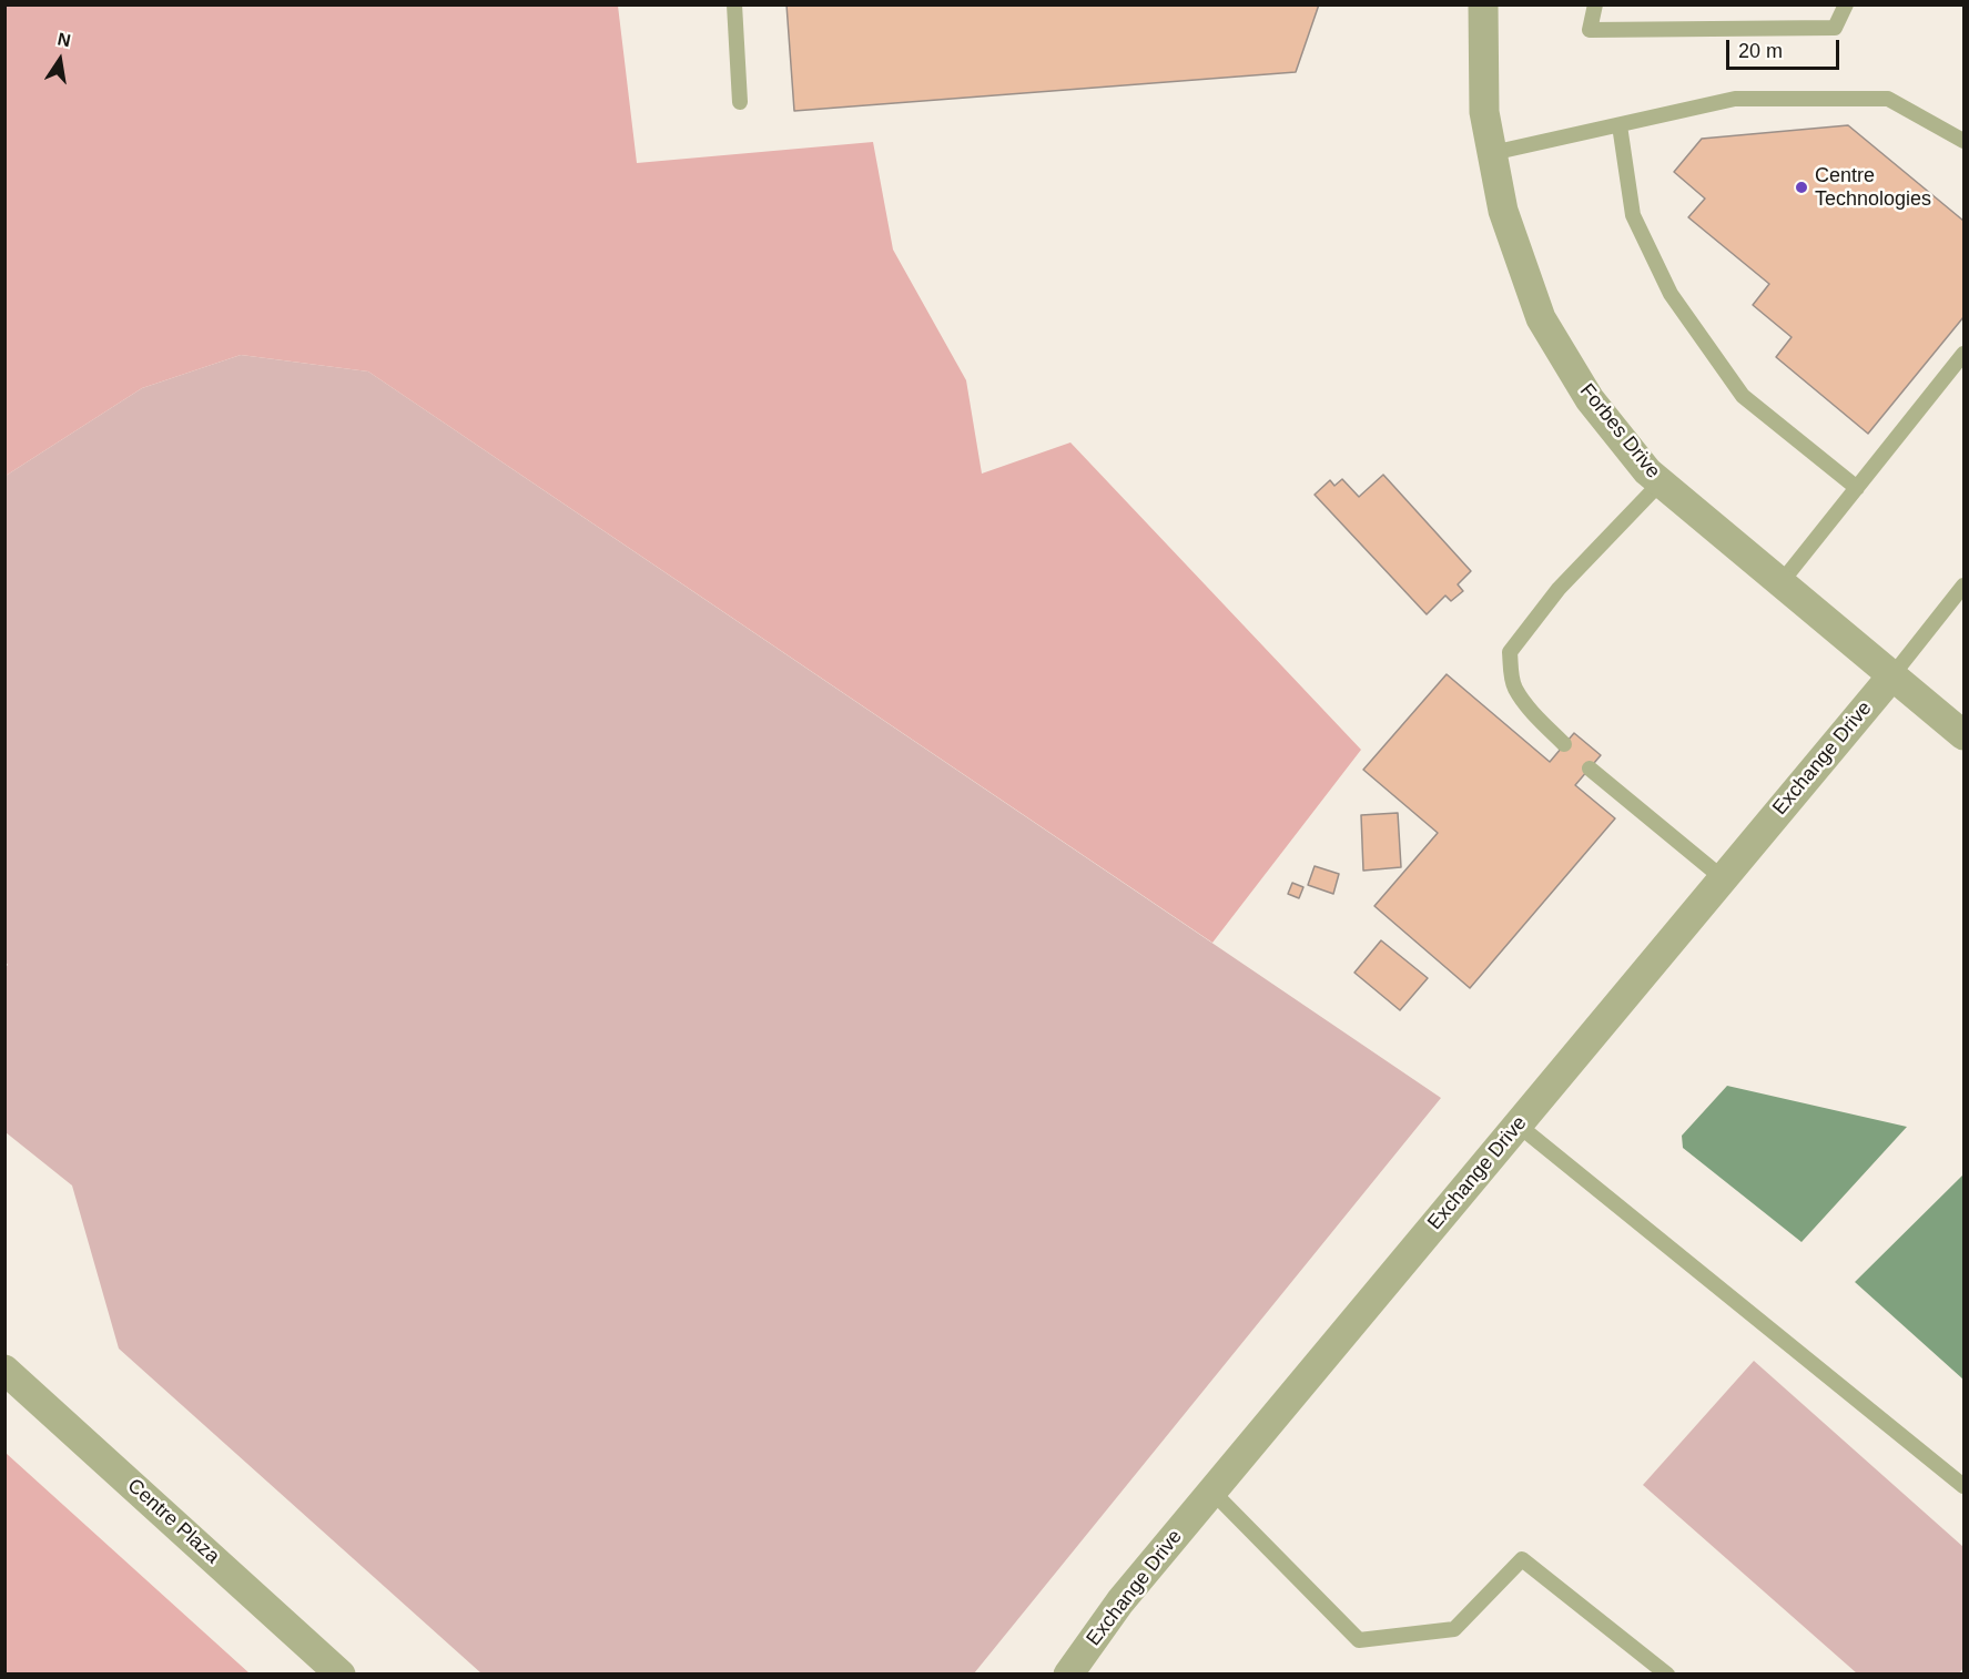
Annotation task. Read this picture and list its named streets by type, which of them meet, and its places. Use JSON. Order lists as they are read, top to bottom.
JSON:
{
  "streets": {
    "street": ["Forbes Drive", "Exchange Drive", "Centre Plaza"]
  },
  "crossings": [
    ["Forbes Drive", "Exchange Drive"]
  ],
  "places": ["Centre Technologies"],
  "scale_bar": "20 m",
  "north": "top"
}
